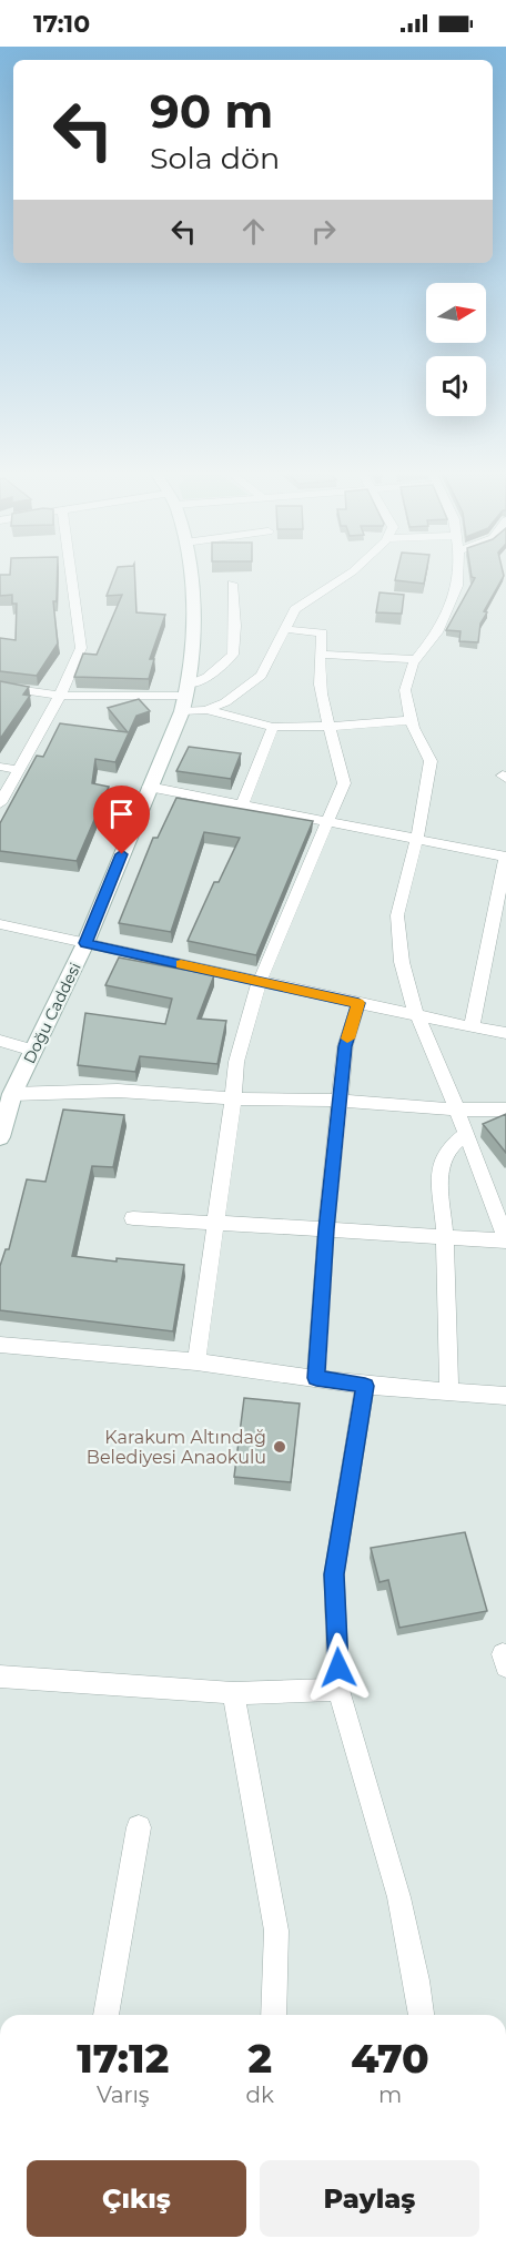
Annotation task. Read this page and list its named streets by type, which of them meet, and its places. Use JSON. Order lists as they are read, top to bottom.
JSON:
{
  "streets": {
    "street": ["Doğu Caddesi"]
  },
  "places": ["Karakum Altındağ Belediyesi Anaokulu"],
  "north": "right",
  "page": {
    "status": "17:10",
    "turn": ["90 m", "Sola dön"],
    "eta": [
      "17:12",
      "Varış",
      "2",
      "dk",
      "470",
      "m"
    ],
    "buttons": ["Çıkış", "Paylaş"]
  }
}
